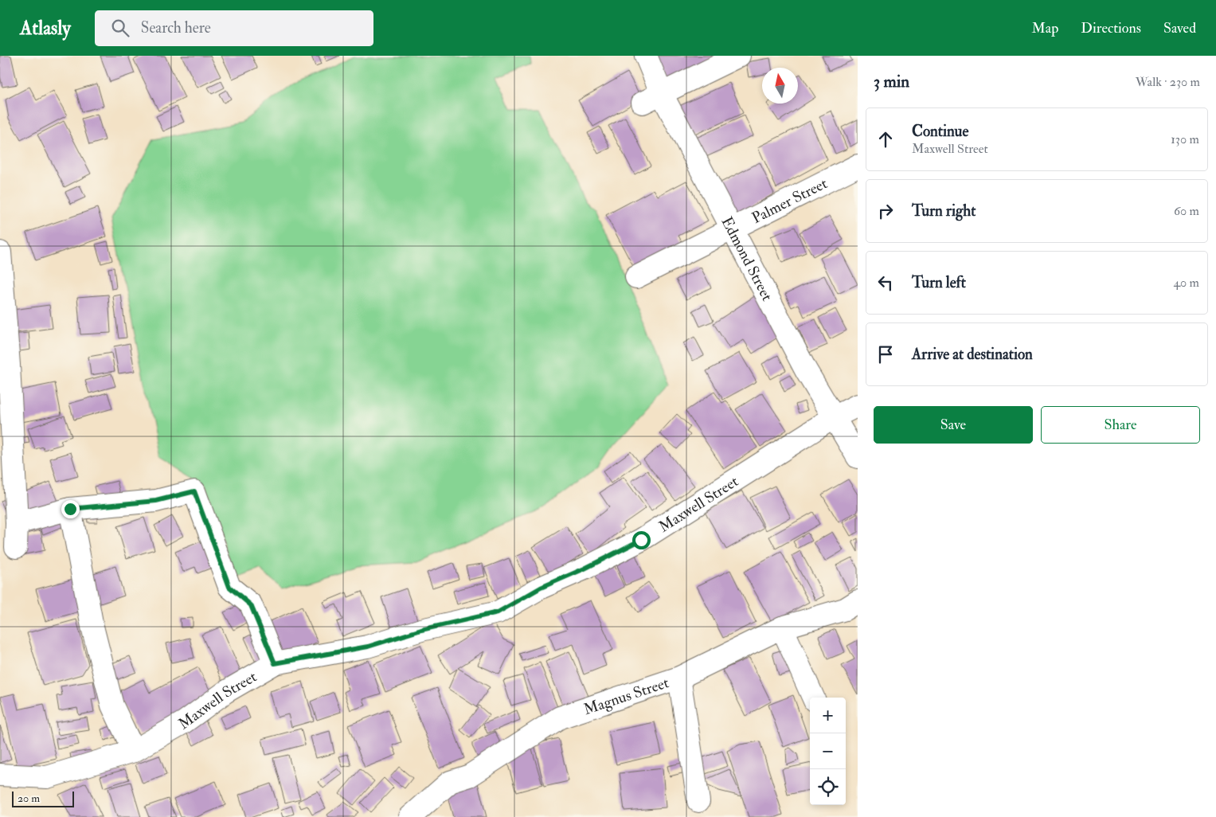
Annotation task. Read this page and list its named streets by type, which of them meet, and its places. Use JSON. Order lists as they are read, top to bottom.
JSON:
{
  "streets": {
    "street": [
      "Palmer Street",
      "Edmond Street",
      "Maxwell Street",
      "Magnus Street"
    ]
  },
  "crossings": [
    ["Palmer Street", "Edmond Street"],
    ["Edmond Street", "Maxwell Street"]
  ],
  "scale_bar": "20 m",
  "north": "top",
  "page": {
    "header": "Atlasly",
    "search": "Search here",
    "nav": ["Map", "Directions", "Saved"],
    "heading": ["3 min", "Walk · 230 m"],
    "list": [
      ["Continue", "Maxwell Street", "130 m"],
      ["Turn right", "60 m"],
      ["Turn left", "40 m"],
      "Arrive at destination"
    ],
    "buttons": ["Save", "Share"],
    "map_buttons": ["+", "−"],
    "scale": "20 m"
  }
}
